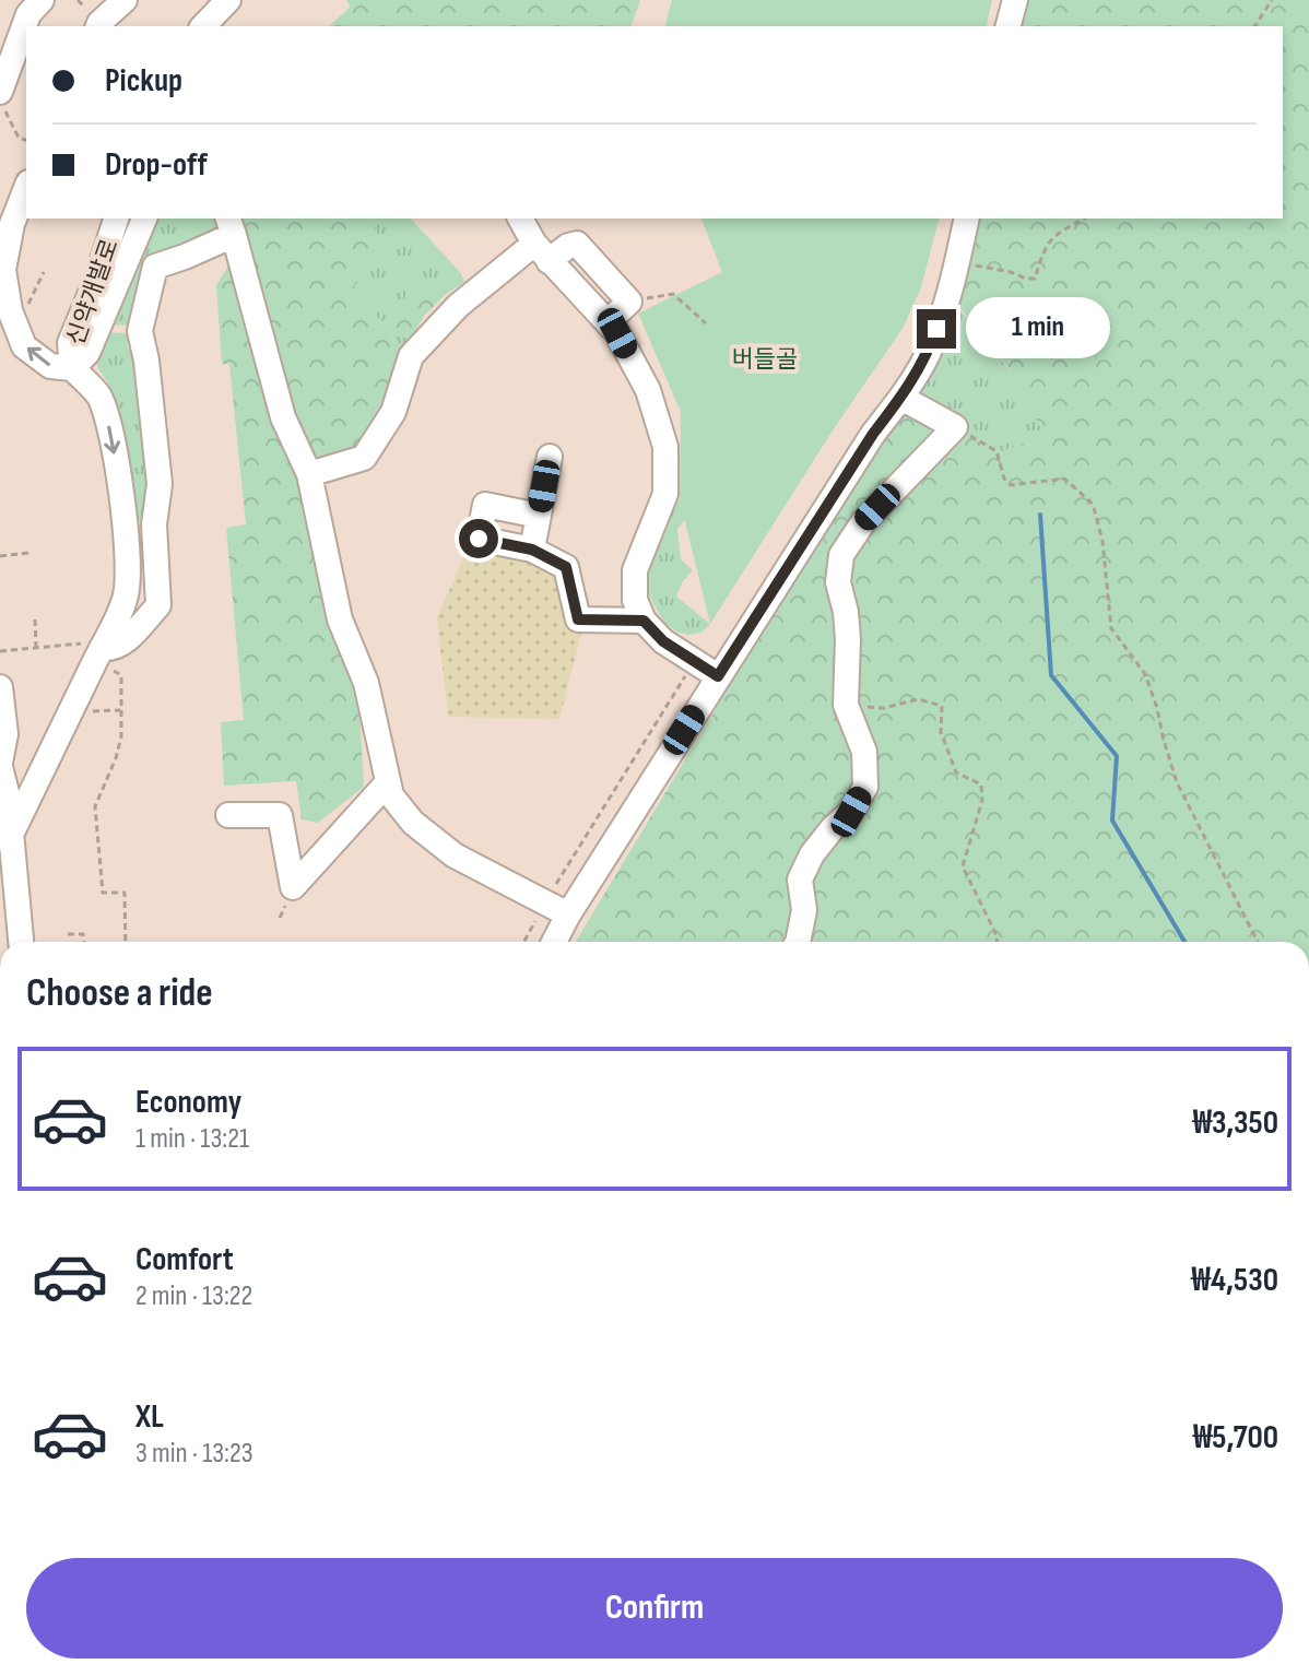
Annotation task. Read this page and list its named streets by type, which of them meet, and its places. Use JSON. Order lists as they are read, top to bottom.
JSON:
{
  "streets": {
    "street": ["신약개발로"]
  },
  "parks": ["버들골"],
  "page": {
    "banner": ["Pickup", "Drop-off"],
    "bubble": "1 min",
    "heading": "Choose a ride",
    "list": [
      {
        "name": "Economy",
        "note": "1 min · 13:21",
        "value": "₩3,350"
      },
      {
        "name": "Comfort",
        "note": "2 min · 13:22",
        "value": "₩4,530"
      },
      {
        "name": "XL",
        "note": "3 min · 13:23",
        "value": "₩5,700"
      }
    ],
    "buttons": "Confirm"
  }
}
